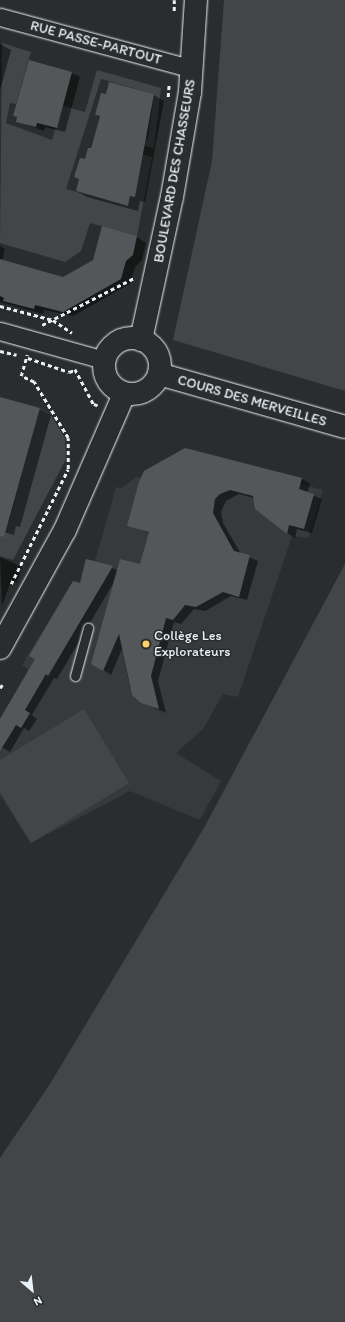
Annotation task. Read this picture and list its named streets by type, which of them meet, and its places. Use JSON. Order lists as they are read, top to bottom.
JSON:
{
  "streets": {
    "street": ["RUE PASSE-PARTOUT", "BOULEVARD DES CHASSEURS", "COURS DES MERVEILLES"]
  },
  "crossings": [
    ["RUE PASSE-PARTOUT", "BOULEVARD DES CHASSEURS"],
    ["BOULEVARD DES CHASSEURS", "COURS DES MERVEILLES"]
  ],
  "places": ["Collège Les Explorateurs"],
  "north": "bottom right"
}
